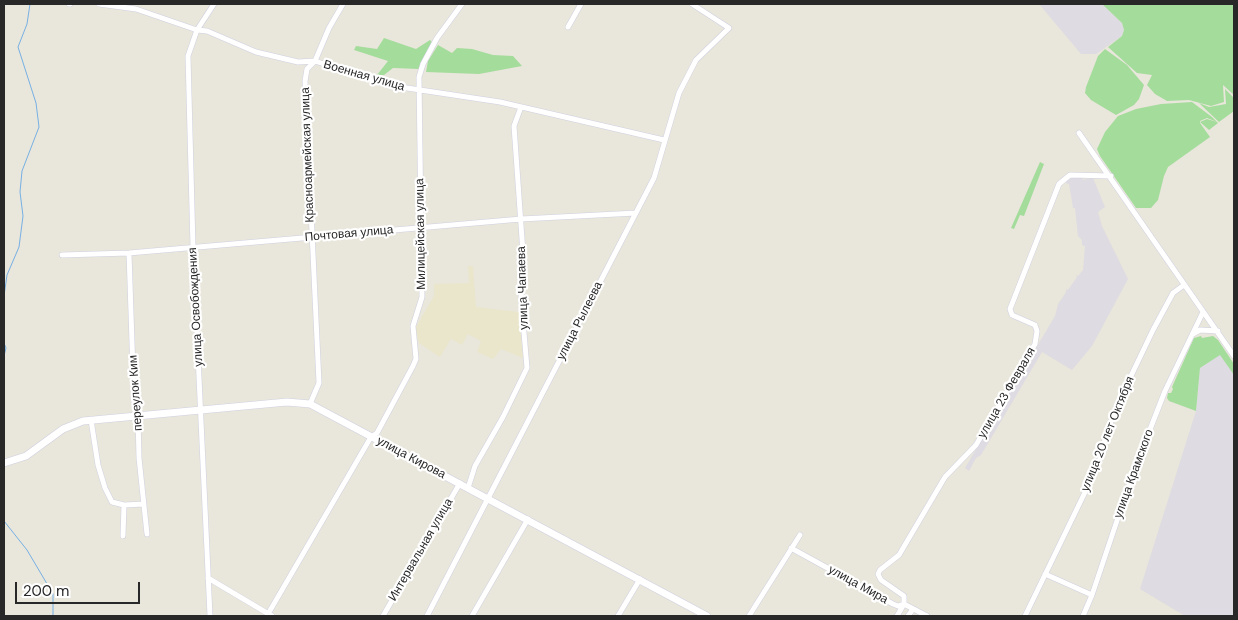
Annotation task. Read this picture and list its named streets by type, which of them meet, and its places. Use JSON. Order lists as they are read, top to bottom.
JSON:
{
  "streets": {
    "main road": ["улица Кирова"],
    "street": [
      "Военная улица",
      "Красноармейская улица",
      "Почтовая улица",
      "Милицейская улица",
      "улица Чапаева",
      "улица Освобождения",
      "улица Рылеева",
      "переулок Ким",
      "улица 23 Февраля",
      "улица 20 лет Октября",
      "улица Крамского",
      "Интервальная улица",
      "улица Мира"
    ]
  },
  "crossings": [
    ["Военная улица", "Красноармейская улица"],
    ["Военная улица", "Милицейская улица"],
    ["Военная улица", "улица Чапаева"],
    ["Военная улица", "улица Освобождения"],
    ["Военная улица", "улица Рылеева"],
    ["Красноармейская улица", "Почтовая улица"],
    ["Красноармейская улица", "улица Кирова"],
    ["Почтовая улица", "Милицейская улица"],
    ["Почтовая улица", "улица Чапаева"],
    ["Почтовая улица", "улица Освобождения"],
    ["Почтовая улица", "улица Рылеева"],
    ["Почтовая улица", "переулок Ким"],
    ["Милицейская улица", "улица Кирова"],
    ["улица Чапаева", "улица Кирова"],
    ["улица Освобождения", "улица Кирова"],
    ["улица Рылеева", "улица Кирова"],
    ["переулок Ким", "улица Кирова"],
    ["улица 23 Февраля", "улица Мира"],
    ["улица Кирова", "Интервальная улица"]
  ],
  "scale_bar": "200 m"
}
